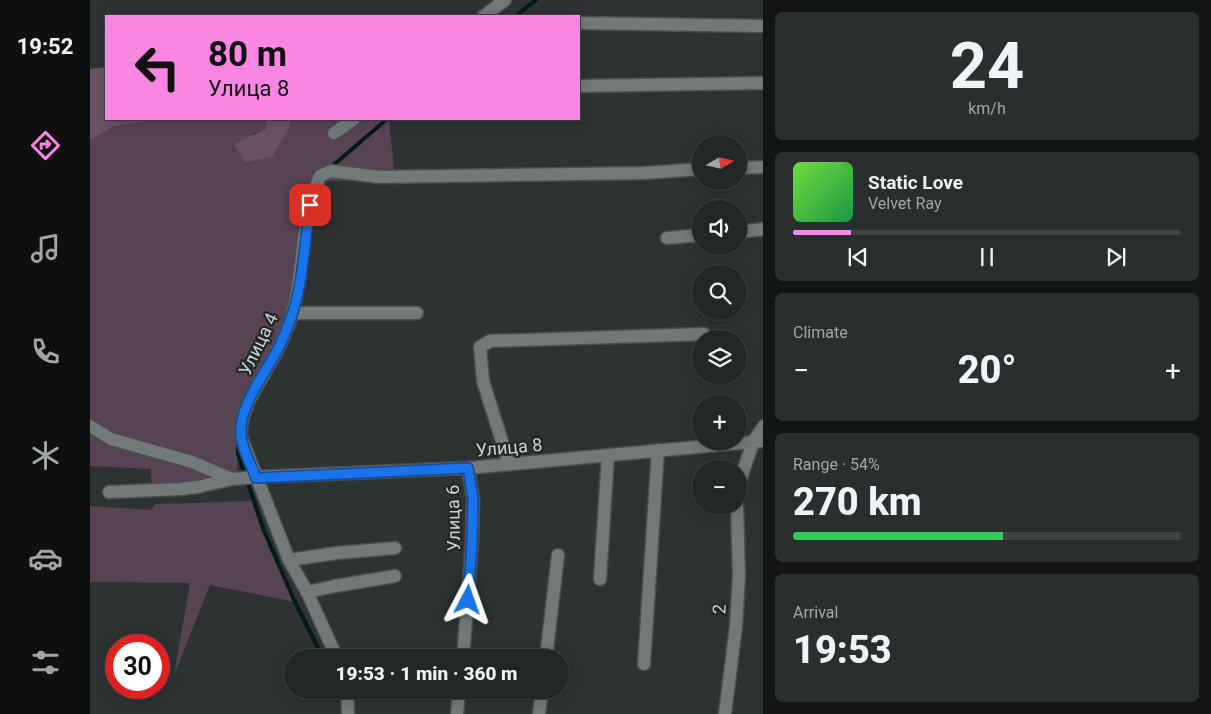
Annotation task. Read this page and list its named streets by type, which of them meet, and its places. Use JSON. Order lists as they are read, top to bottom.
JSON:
{
  "streets": {
    "street": [
      "Улица 4",
      "Улица 8",
      "Улица 6",
      "2"
    ]
  },
  "crossings": [
    ["Улица 4", "Улица 8"],
    ["Улица 8", "Улица 6"]
  ],
  "north": "right",
  "page": {
    "tabs": "19:52",
    "tile": [
      ["24", "km/h"],
      "Climate",
      ["Range · 54%", "270 km"],
      ["Arrival", "19:53"]
    ],
    "turn": ["80 m", "Улица 8"],
    "map_buttons": ["+", "−"],
    "song": ["Static Love", "Velvet Ray"],
    "heat": ["−", "20°", "+"],
    "limit": "30",
    "trip": "19:53 · 1 min · 360 m"
  }
}
